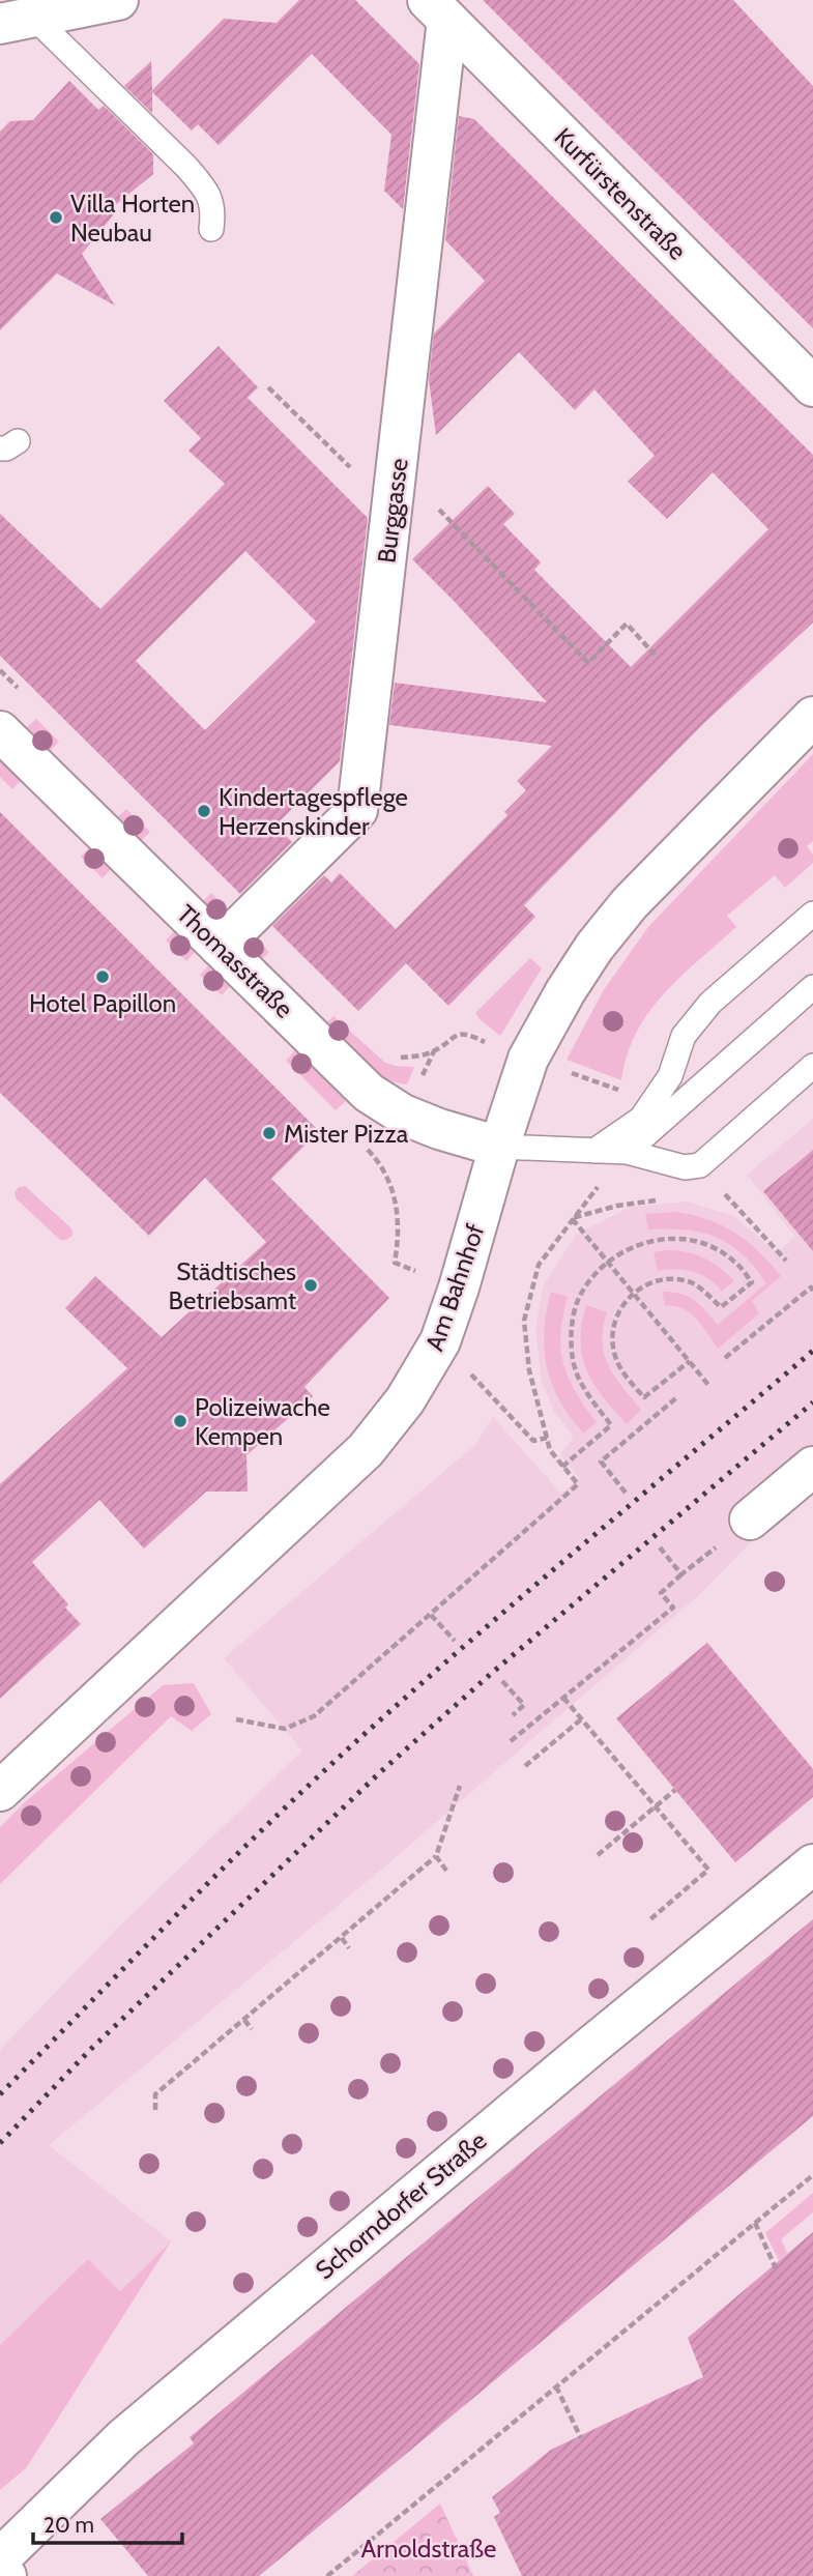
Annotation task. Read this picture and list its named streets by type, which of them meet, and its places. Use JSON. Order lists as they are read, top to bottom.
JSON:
{
  "streets": {
    "street": [
      "Kurfürstenstraße",
      "Burggasse",
      "Thomasstraße",
      "Am Bahnhof",
      "Schorndorfer Straße"
    ]
  },
  "crossings": [
    ["Kurfürstenstraße", "Burggasse"],
    ["Burggasse", "Thomasstraße"],
    ["Thomasstraße", "Am Bahnhof"]
  ],
  "parks": ["Arnoldstraße"],
  "places": [
    "Villa Horten Neubau",
    "Kindertagespflege Herzenskinder",
    "Hotel Papillon",
    "Mister Pizza",
    "Städtisches Betriebsamt",
    "Polizeiwache Kempen"
  ],
  "scale_bar": "20 m"
}
